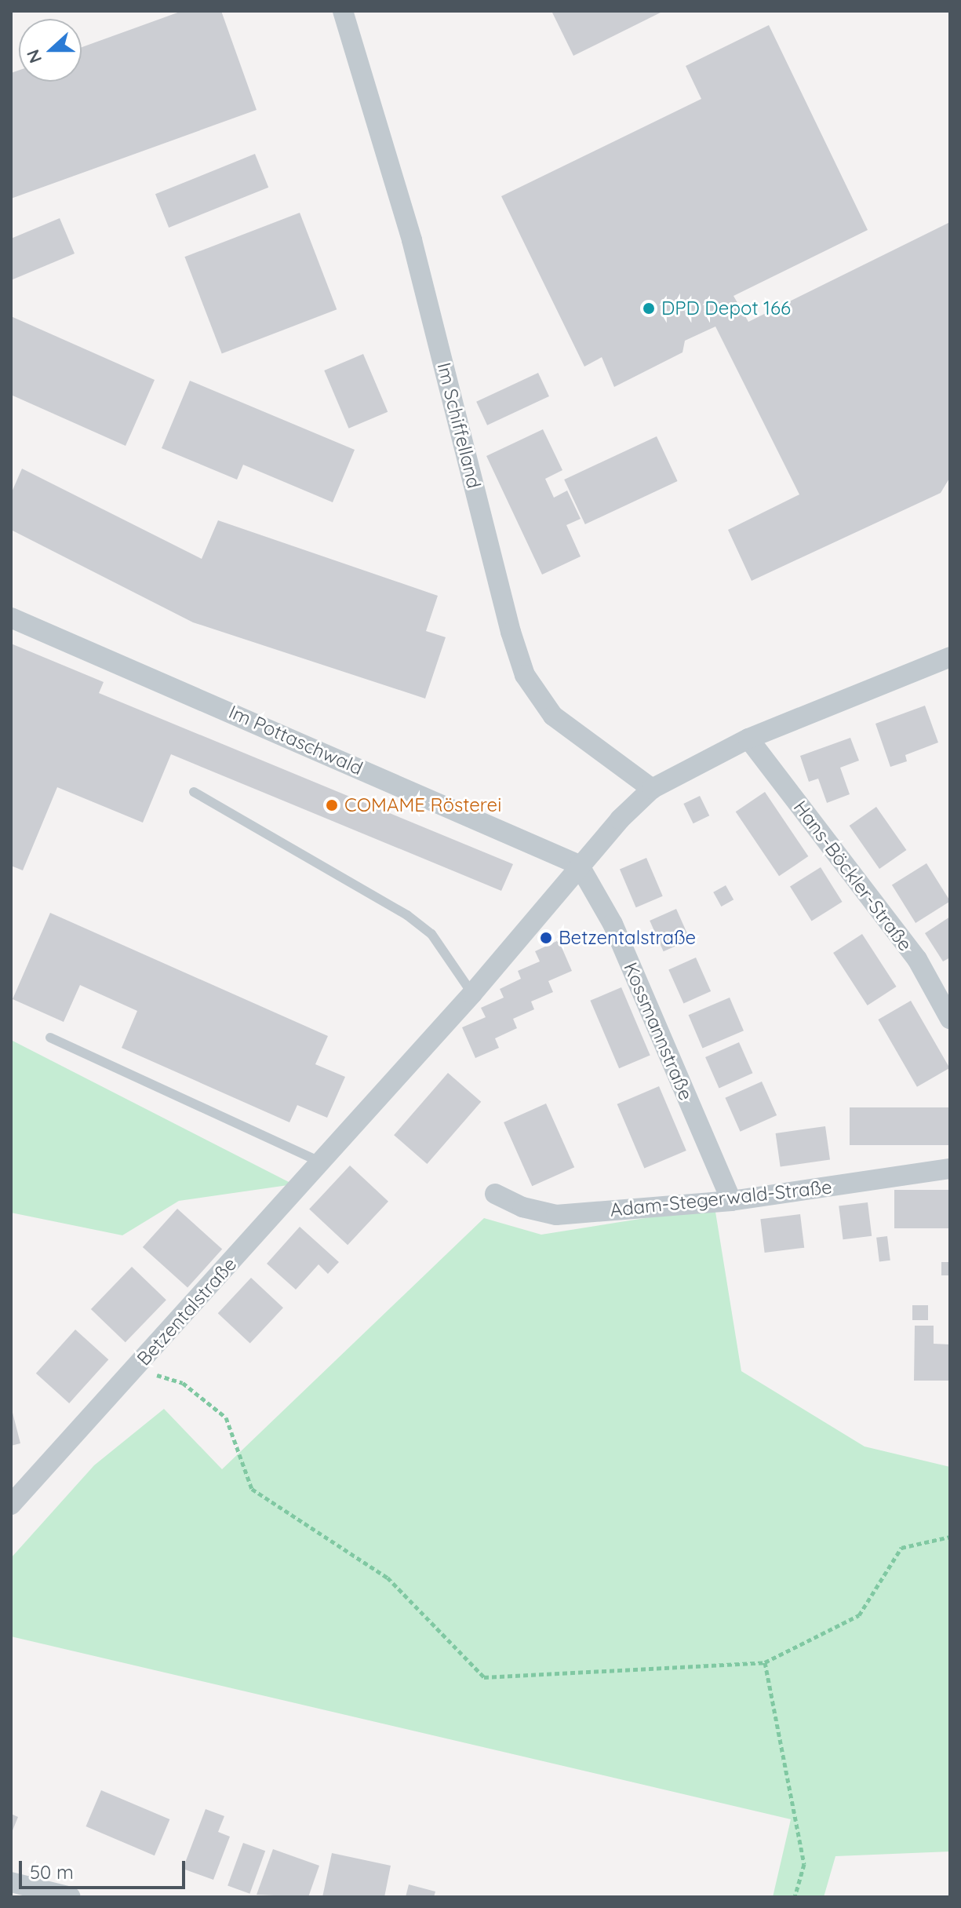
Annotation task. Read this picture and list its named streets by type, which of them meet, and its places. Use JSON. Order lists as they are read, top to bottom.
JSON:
{
  "streets": {
    "street": [
      "Im Schiffelland",
      "Im Pottaschwald",
      "Hans-Böckler-Straße",
      "Kossmannstraße",
      "Adam-Stegerwald-Straße",
      "Betzentalstraße"
    ]
  },
  "crossings": [
    ["Im Schiffelland", "Betzentalstraße"],
    ["Im Pottaschwald", "Kossmannstraße"],
    ["Im Pottaschwald", "Betzentalstraße"],
    ["Hans-Böckler-Straße", "Betzentalstraße"],
    ["Kossmannstraße", "Adam-Stegerwald-Straße"],
    ["Kossmannstraße", "Betzentalstraße"]
  ],
  "places": ["DPD Depot 166", "COMAME Rösterei", "Betzentalstraße"],
  "scale_bar": "50 m",
  "north": "left"
}
